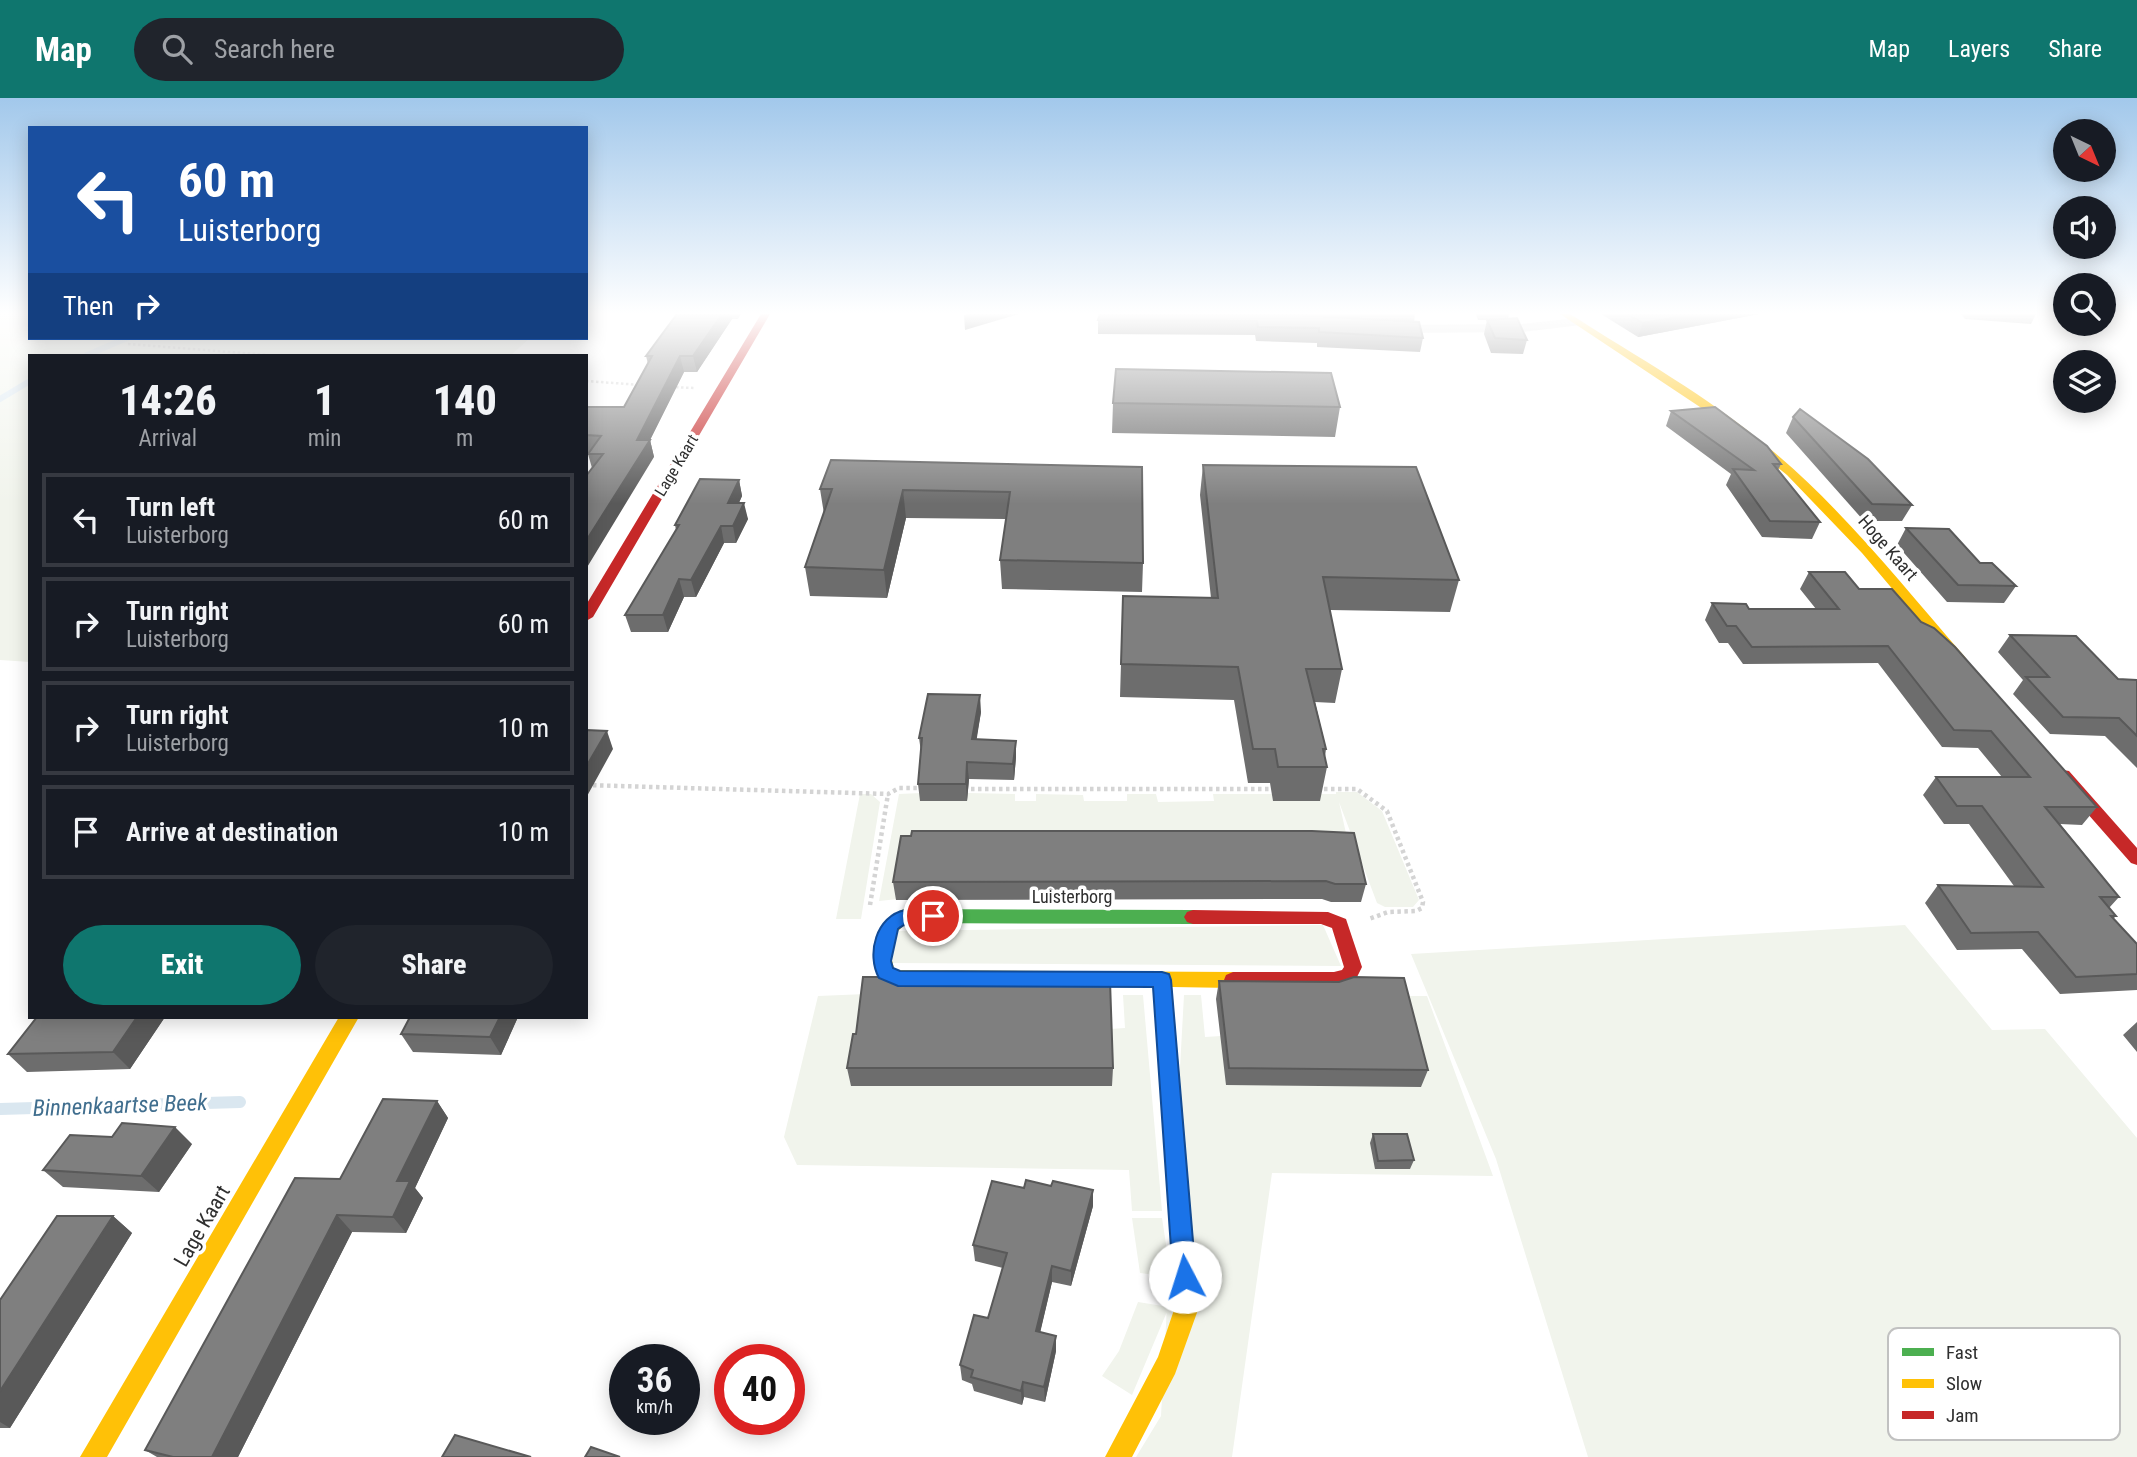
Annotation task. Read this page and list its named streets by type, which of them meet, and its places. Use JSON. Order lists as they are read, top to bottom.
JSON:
{
  "streets": {
    "street": ["Lage Kaart", "Hoge Kaart", "Luisterborg"]
  },
  "water": ["Binnenkaartse Beek"],
  "legend": ["Fast", "Slow", "Jam"],
  "north": "bottom right",
  "page": {
    "header": "Map",
    "search": "Search here",
    "nav": ["Map", "Layers", "Share"],
    "turn": ["60 m", "Luisterborg"],
    "then": "Then",
    "eta": [
      "14:26",
      "Arrival",
      "1",
      "min",
      "140",
      "m"
    ],
    "list": [
      {
        "name": "Turn left",
        "note": "Luisterborg",
        "value": "60 m"
      },
      {
        "name": "Turn right",
        "note": "Luisterborg",
        "value": "60 m"
      },
      {
        "name": "Turn right",
        "note": "Luisterborg",
        "value": "10 m"
      },
      {
        "name": "Arrive at destination",
        "value": "10 m"
      }
    ],
    "buttons": ["Exit", "Share"],
    "speed": "36 km/h",
    "limit": "40"
  }
}
